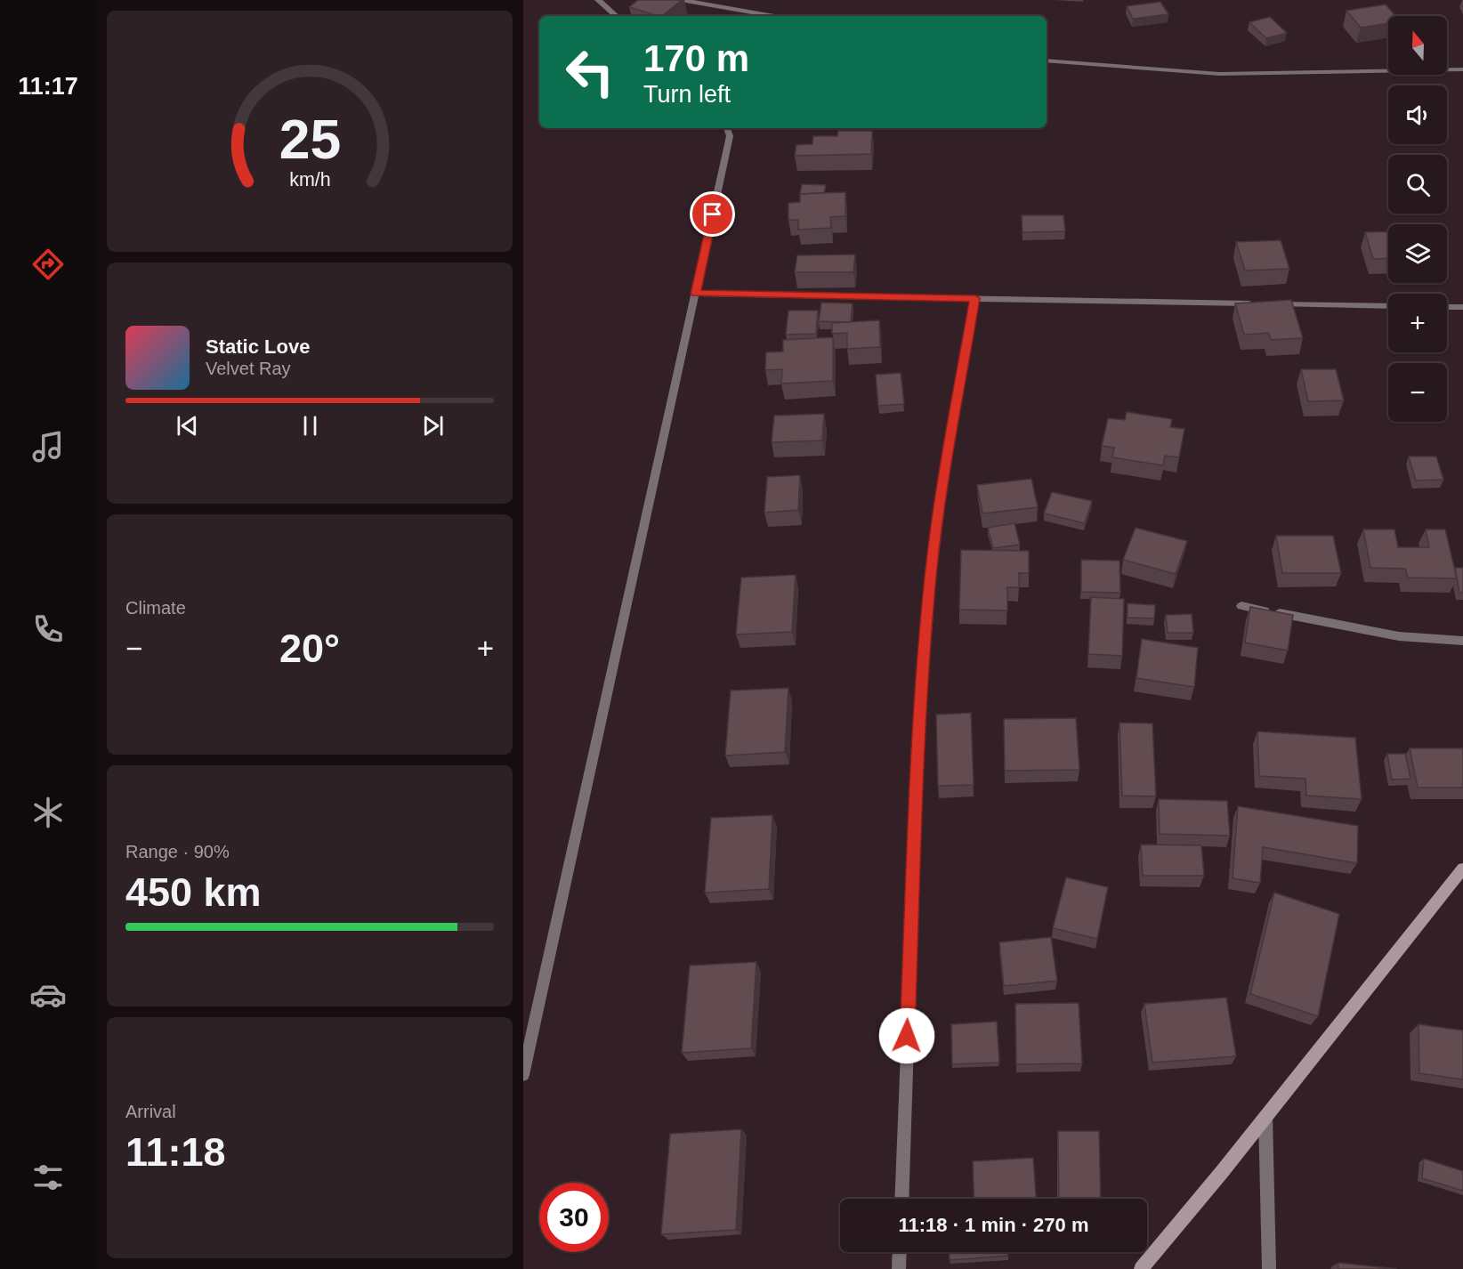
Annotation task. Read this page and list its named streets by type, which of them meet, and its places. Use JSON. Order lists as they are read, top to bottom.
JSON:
{
  "north": "top",
  "page": {
    "tabs": "11:17",
    "map_buttons": ["+", "−"],
    "turn": ["170 m", "Turn left"],
    "song": ["Static Love", "Velvet Ray"],
    "tile": [
      "Climate",
      ["Range · 90%", "450 km"],
      ["Arrival", "11:18"]
    ],
    "heat": ["−", "20°", "+"],
    "limit": "30",
    "trip": "11:18 · 1 min · 270 m",
    "gauge": ["25", "km/h"]
  }
}
